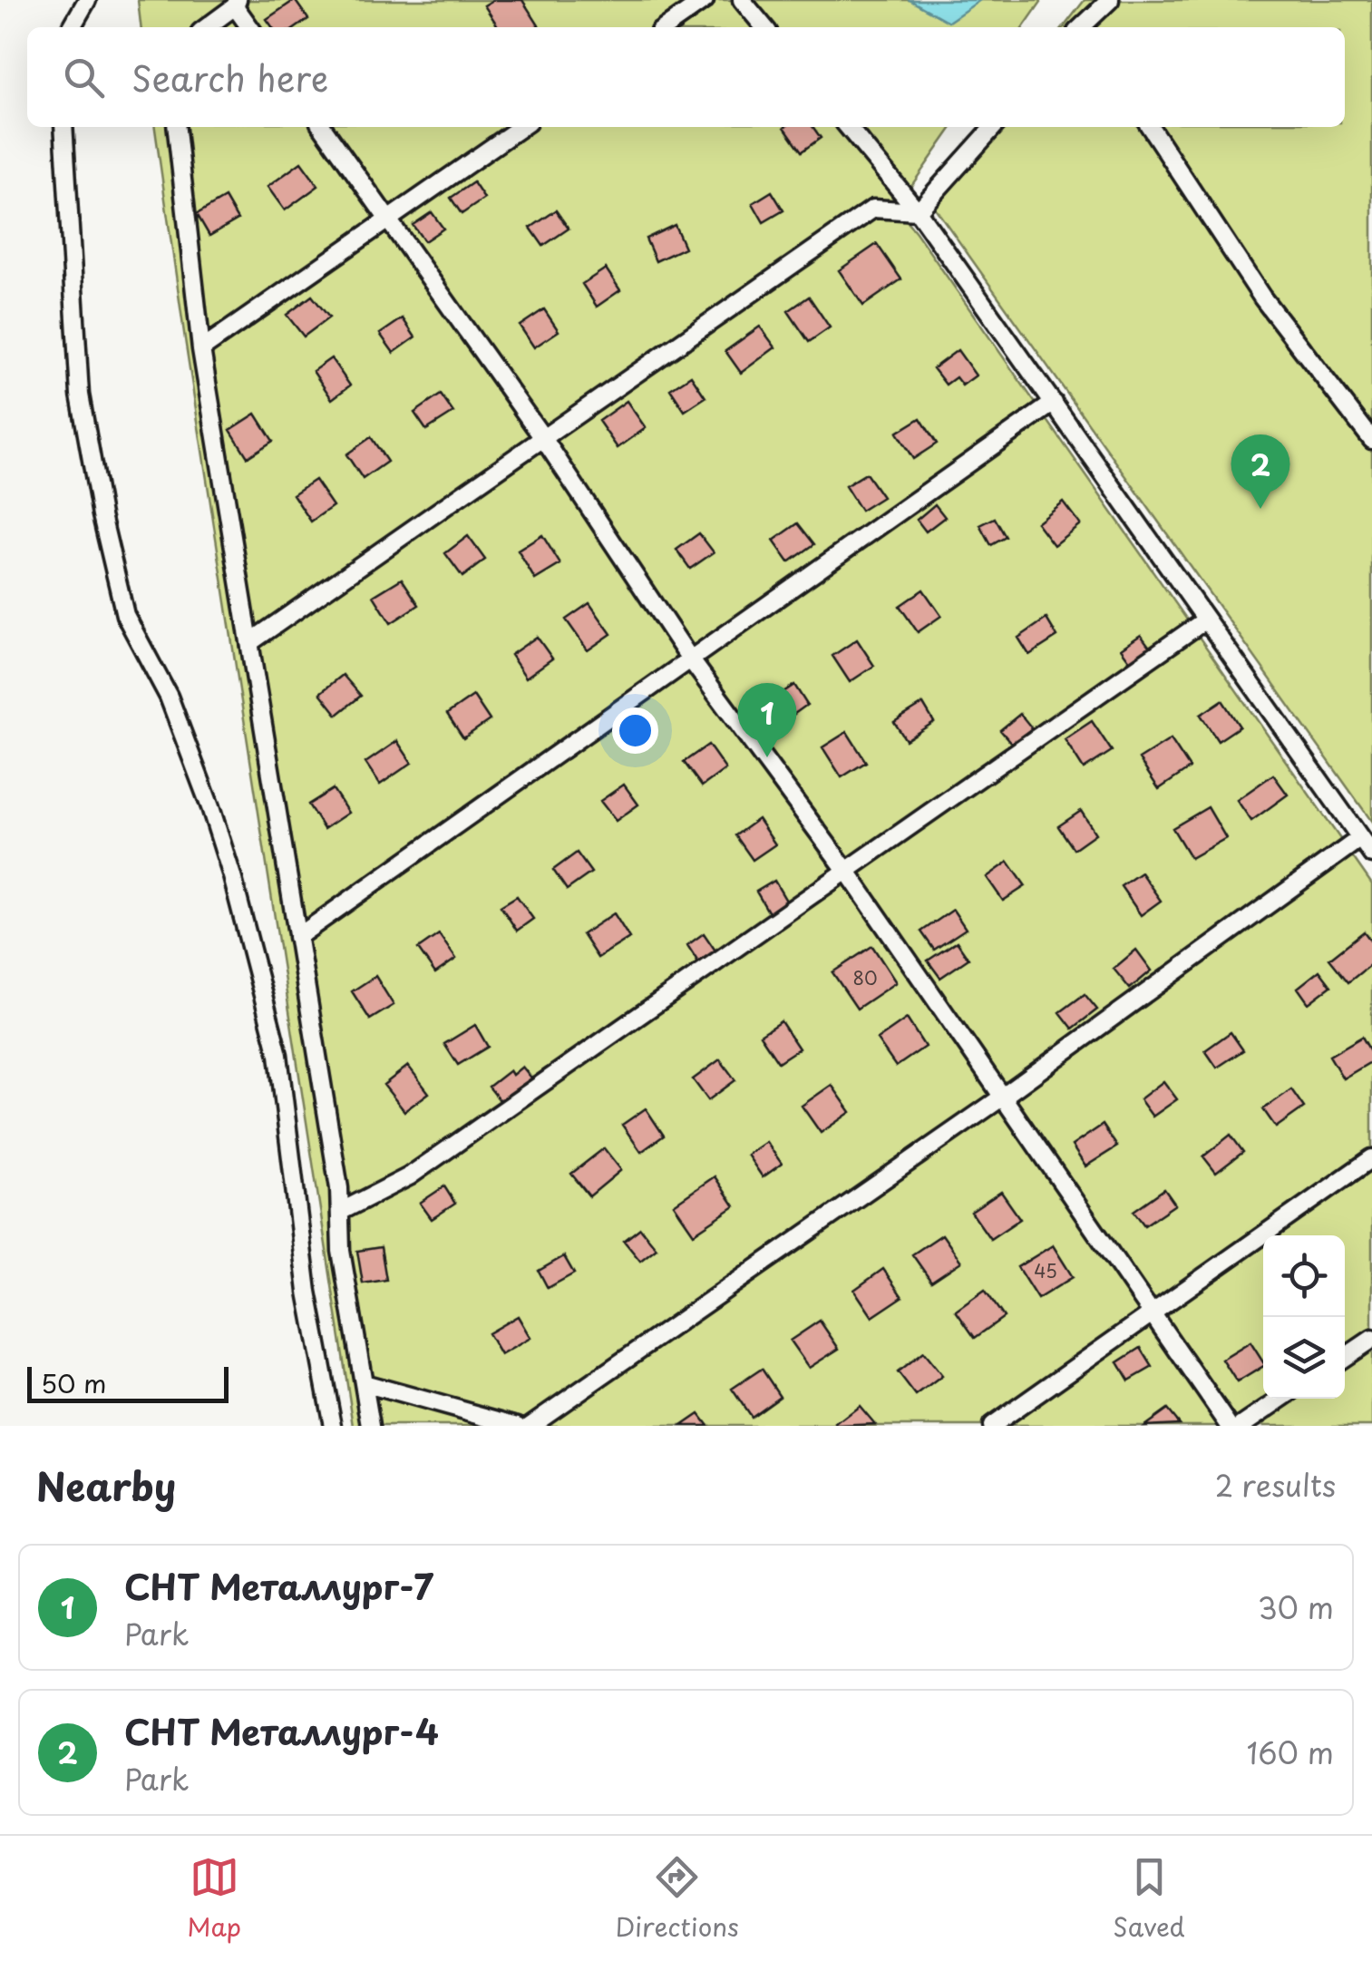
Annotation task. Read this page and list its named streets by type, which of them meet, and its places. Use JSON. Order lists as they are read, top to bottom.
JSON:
{
  "house_numbers": ["80", "45"],
  "scale_bar": "50 m",
  "page": {
    "search": "Search here",
    "pins": ["2", "1"],
    "scale": "50 m",
    "heading": ["Nearby", "2 results"],
    "list": [
      {
        "mark": "1",
        "name": "СНТ Металлург-7",
        "note": "Park",
        "value": "30 m"
      },
      {
        "mark": "2",
        "name": "СНТ Металлург-4",
        "note": "Park",
        "value": "160 m"
      }
    ],
    "nav": ["Map", "Directions", "Saved"]
  }
}
